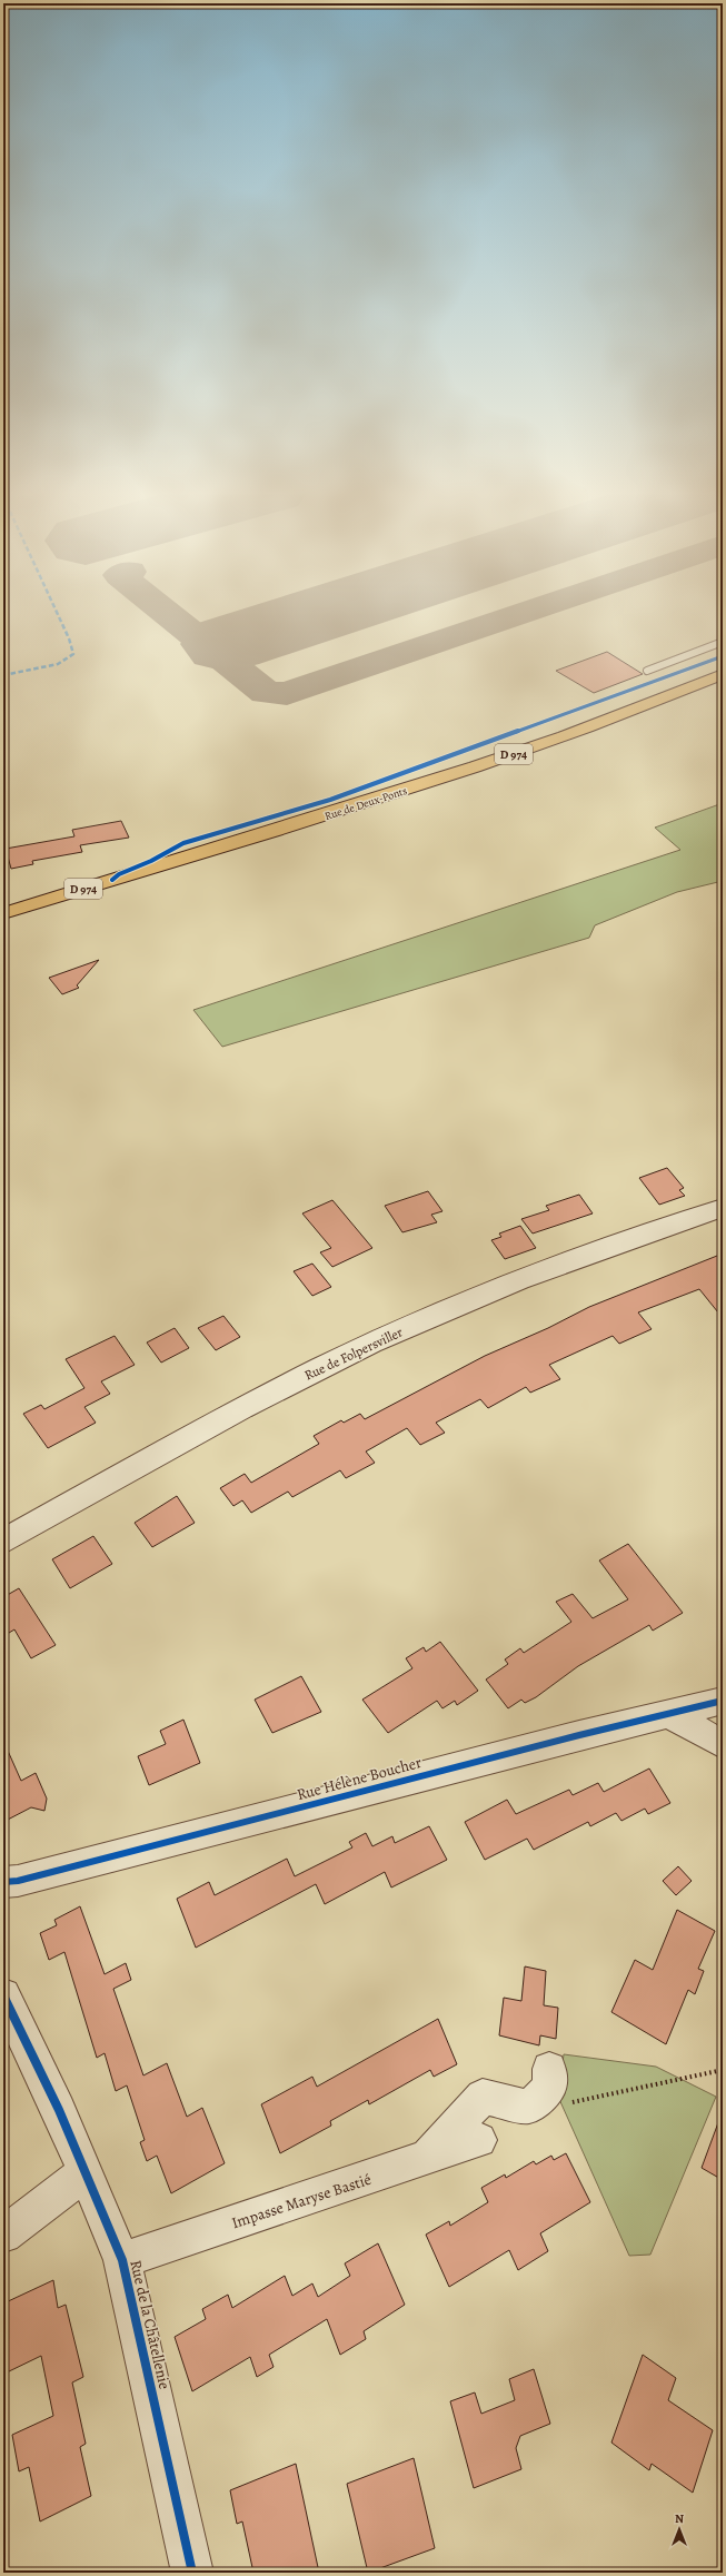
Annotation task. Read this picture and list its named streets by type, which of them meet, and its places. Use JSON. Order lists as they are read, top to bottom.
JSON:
{
  "streets": {
    "main road": ["D 974", "Rue de Deux-Ponts"],
    "street": [
      "Rue de Folpersviller",
      "Rue Hélène Boucher",
      "Impasse Maryse Bastié",
      "Rue de la Châtellenie"
    ]
  },
  "crossings": [
    ["Impasse Maryse Bastié", "Rue de la Châtellenie"]
  ],
  "north": "top"
}
